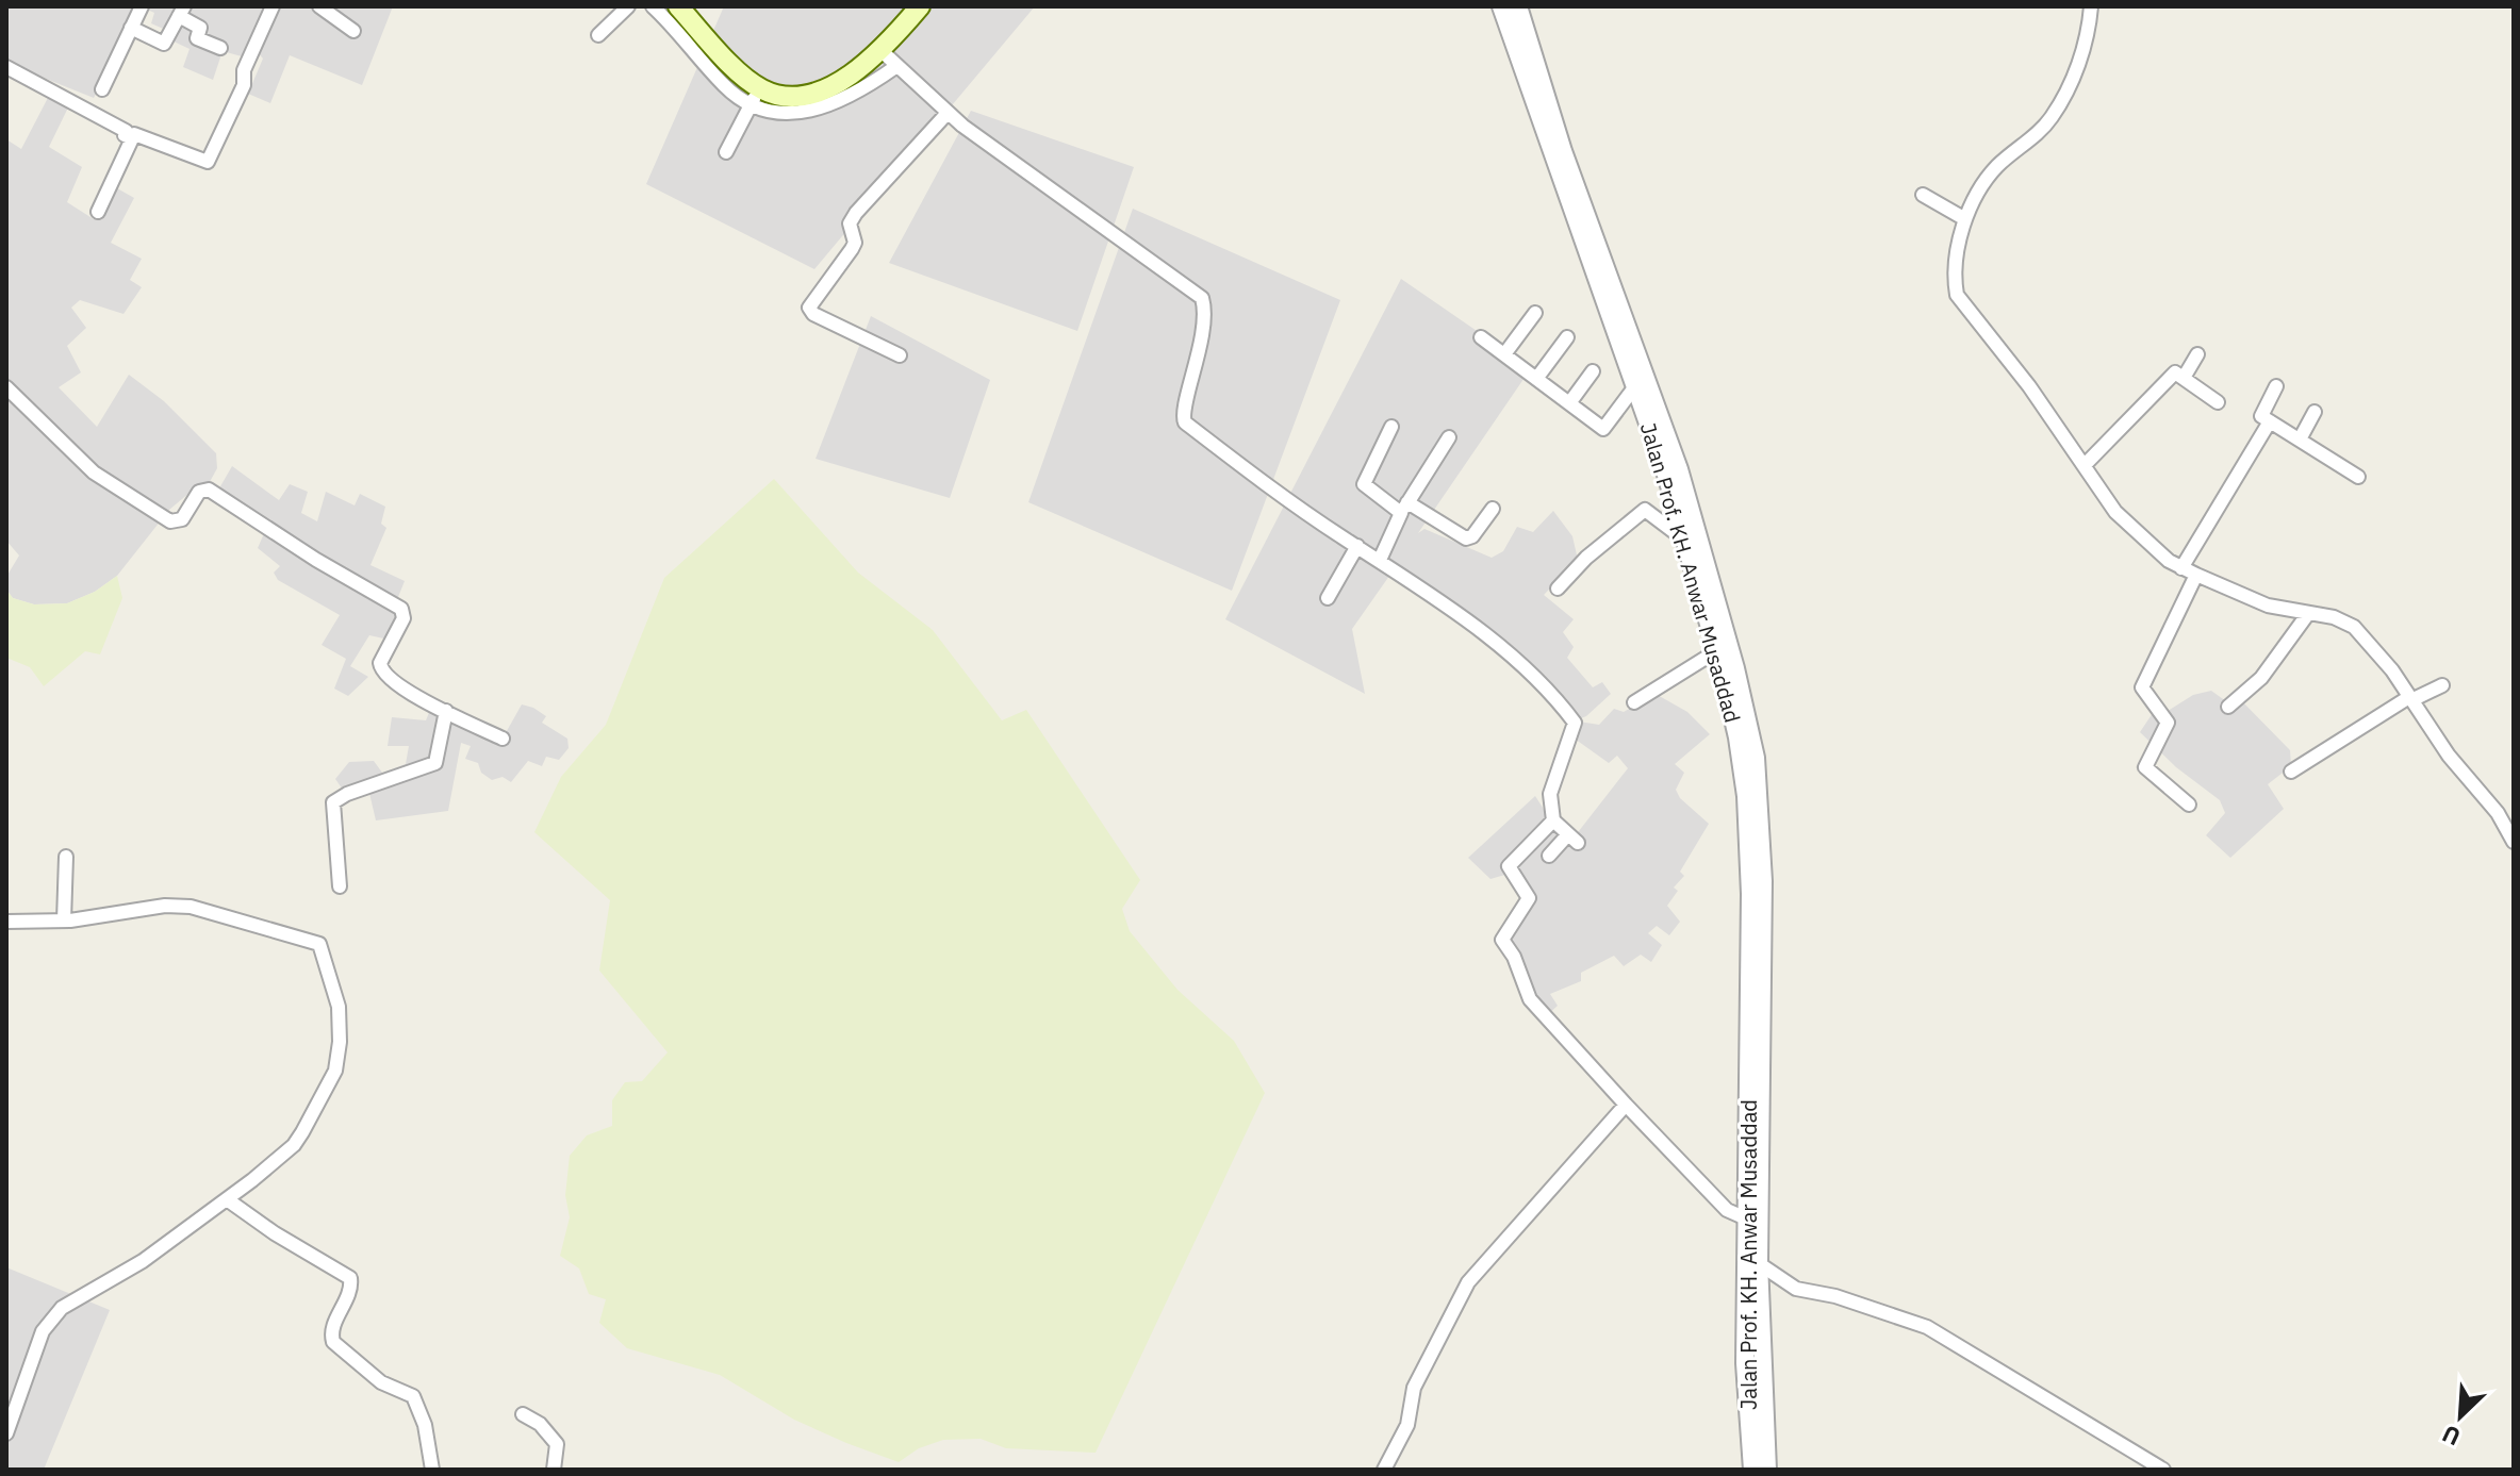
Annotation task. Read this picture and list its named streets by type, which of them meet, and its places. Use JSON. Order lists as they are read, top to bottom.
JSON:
{
  "streets": {
    "street": ["Jalan Prof. KH. Anwar Musaddad"]
  },
  "north": "bottom left"
}
